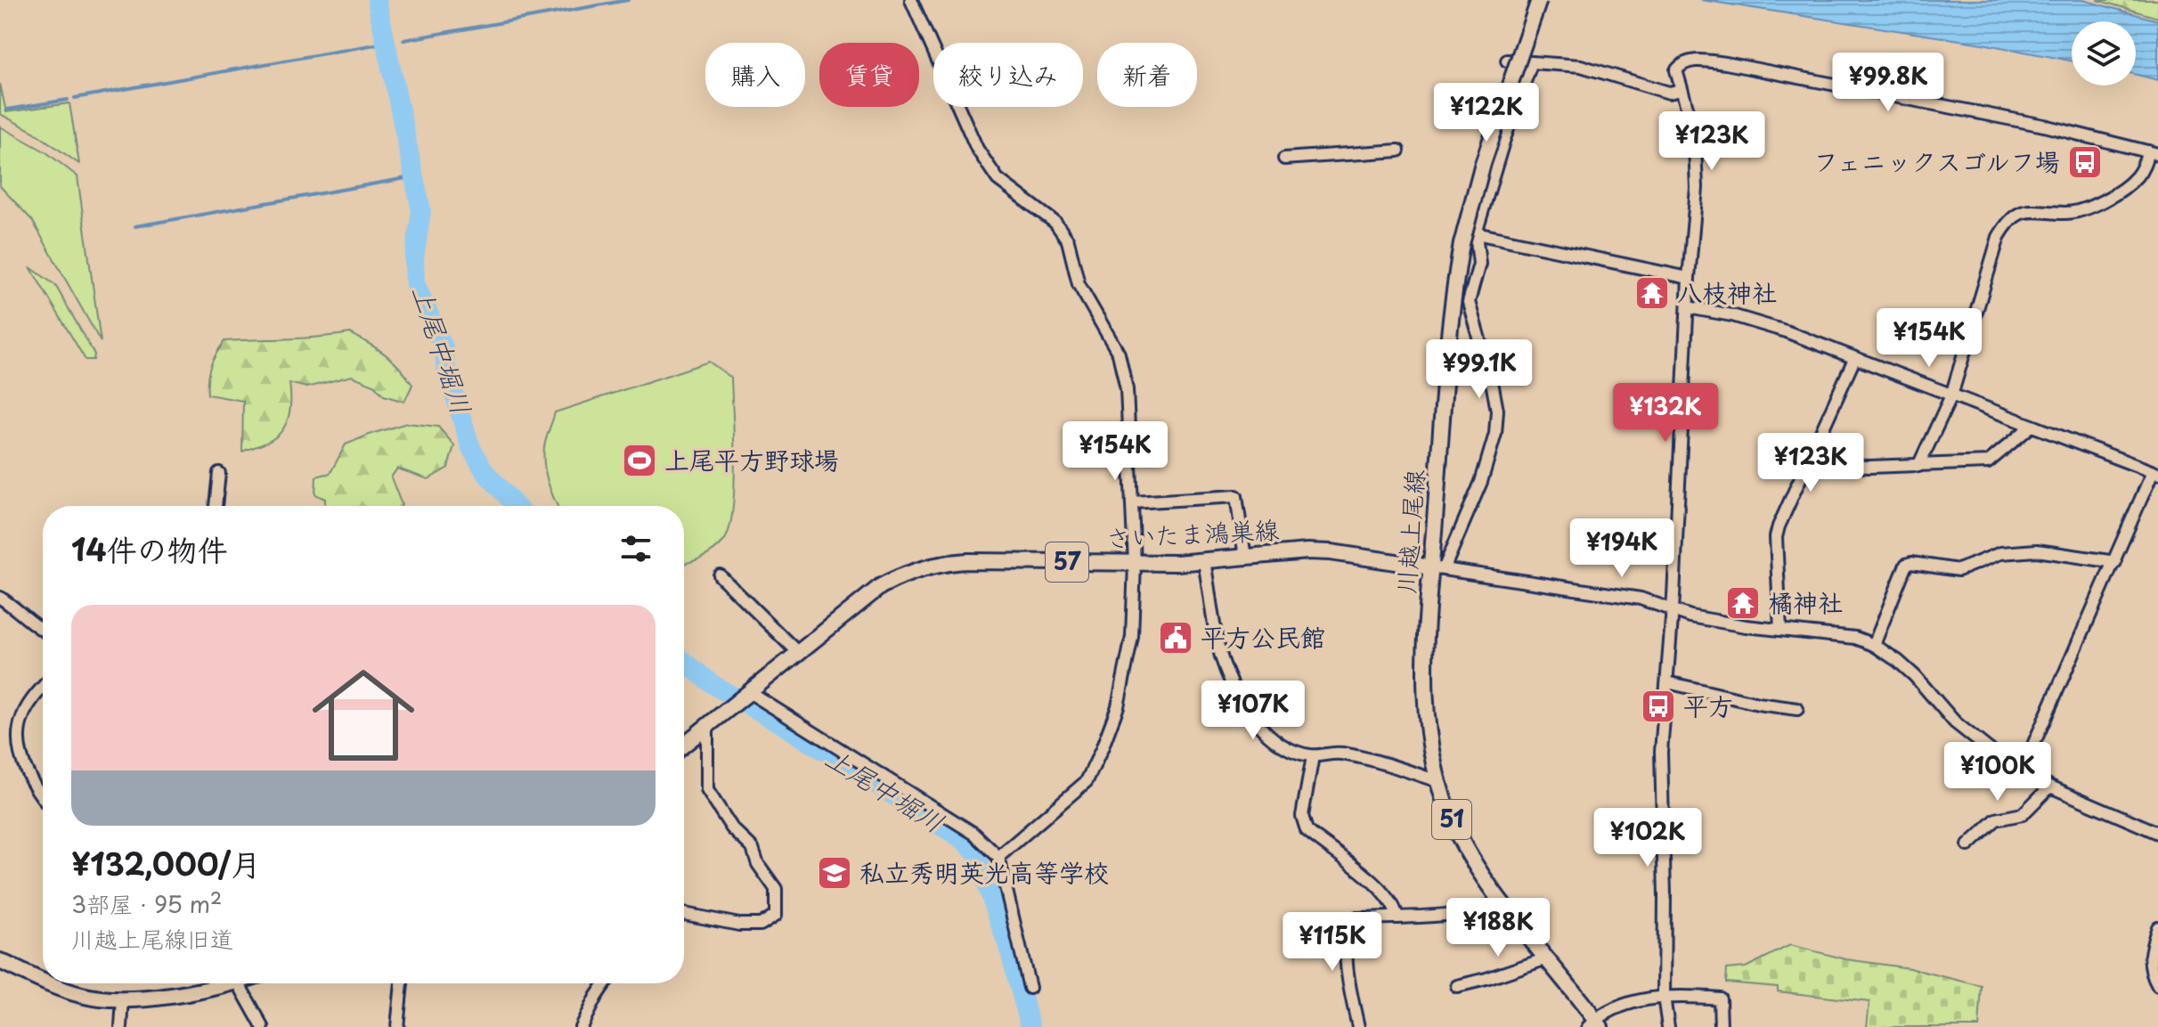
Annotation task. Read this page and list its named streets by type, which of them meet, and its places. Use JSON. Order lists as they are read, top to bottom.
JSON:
{
  "streets": {
    "main road": [
      "川越上尾線",
      "さいたま鴻巣線",
      "57",
      "51"
    ]
  },
  "crossings": [
    ["川越上尾線", "さいたま鴻巣線"]
  ],
  "water": ["上尾中堀川"],
  "places": {
    "bus stop": ["フェニックスゴルフ場", "平方"],
    "temple": ["八枝神社", "橘神社"],
    "sports": ["上尾平方野球場"],
    "public building": ["平方公民館"],
    "school or university": ["私立秀明英光高等学校"]
  },
  "page": {
    "chip": [
      "購入",
      "賃貸",
      "絞り込み",
      "新着"
    ],
    "price": [
      "¥99.8K",
      "¥122K",
      "¥123K",
      "¥154K",
      "¥99.1K",
      "¥132K",
      "¥154K",
      "¥123K",
      "¥194K",
      "¥107K",
      "¥100K",
      "¥102K",
      "¥188K",
      "¥115K"
    ],
    "heading": "14件の物件",
    "list": [
      {
        "name": "¥132,000/月",
        "note": "3部屋 · 95 m² · 川越上尾線旧道"
      }
    ]
  }
}
